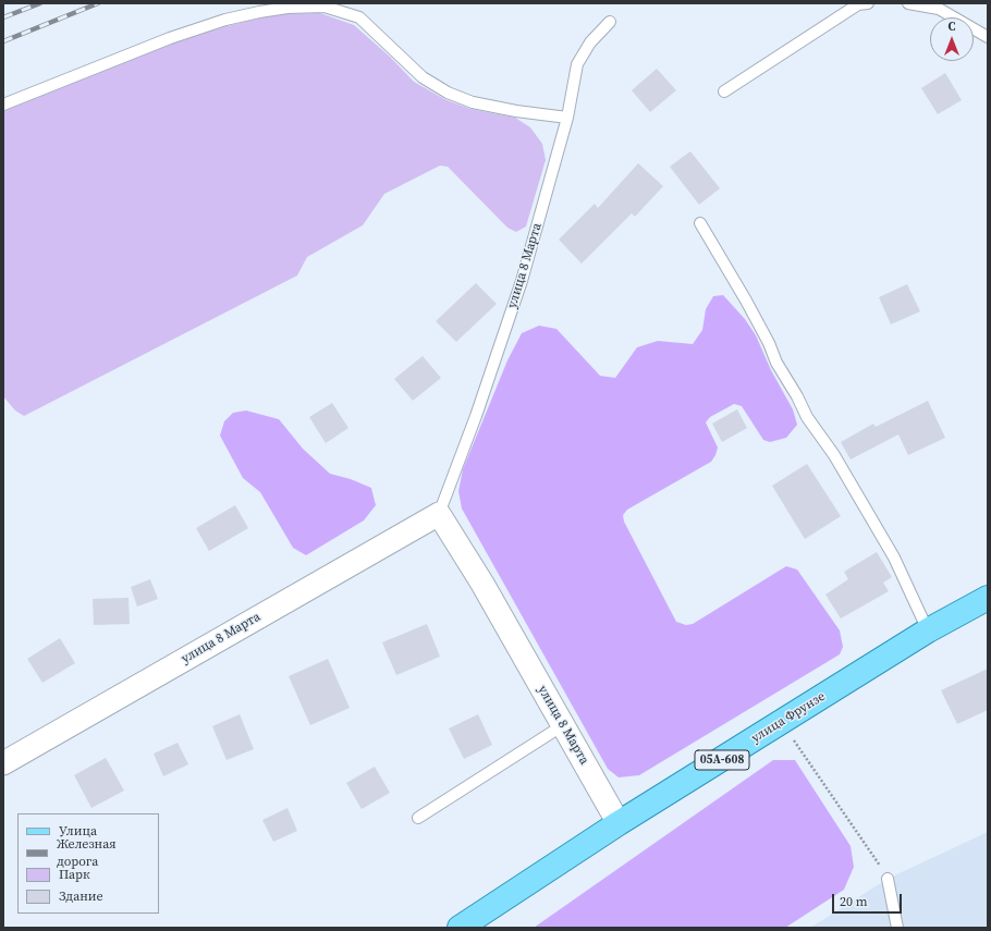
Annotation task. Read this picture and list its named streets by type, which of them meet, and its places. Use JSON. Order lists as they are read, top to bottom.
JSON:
{
  "streets": {
    "main road": ["улица Фрунзе", "05А-608"],
    "street": ["улица 8 Марта"]
  },
  "crossings": [
    ["улица 8 Марта", "улица Фрунзе"]
  ],
  "legend": [
    "Улица",
    "Железная дорога",
    "Парк",
    "Здание"
  ],
  "scale_bar": "20 m",
  "north": "top"
}
